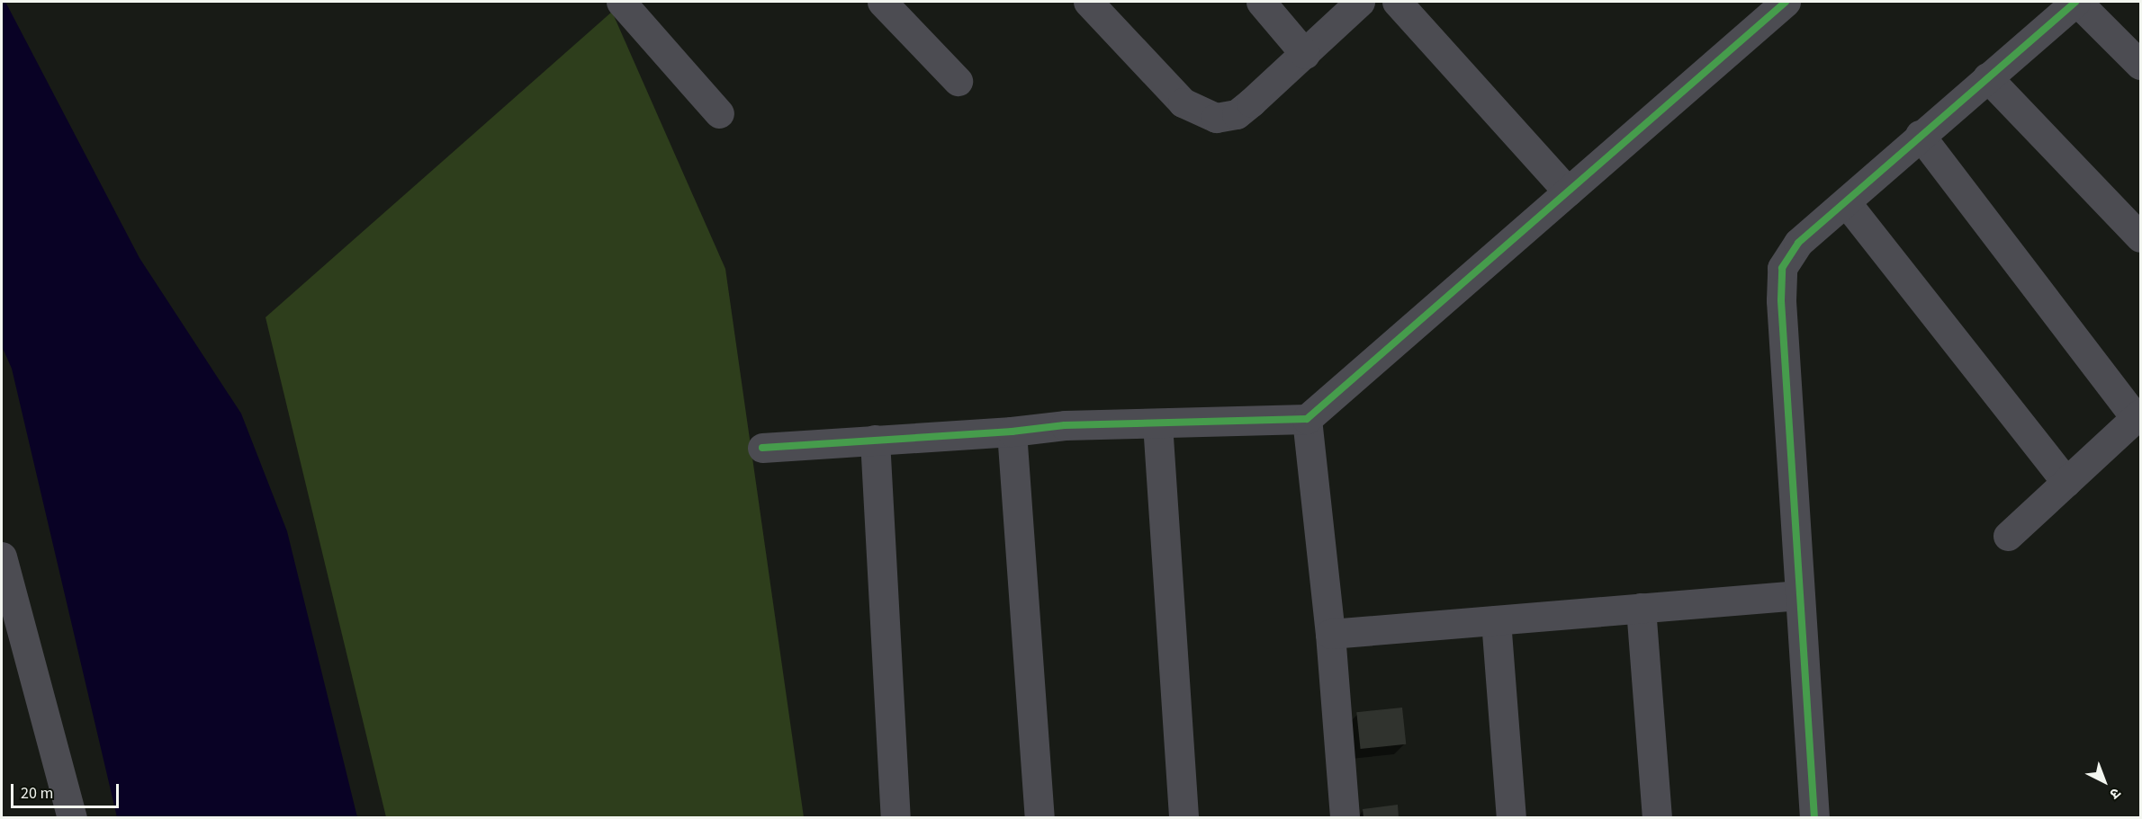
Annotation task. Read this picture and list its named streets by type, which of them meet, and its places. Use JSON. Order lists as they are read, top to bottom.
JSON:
{
  "scale_bar": "20 m",
  "north": "bottom right"
}
